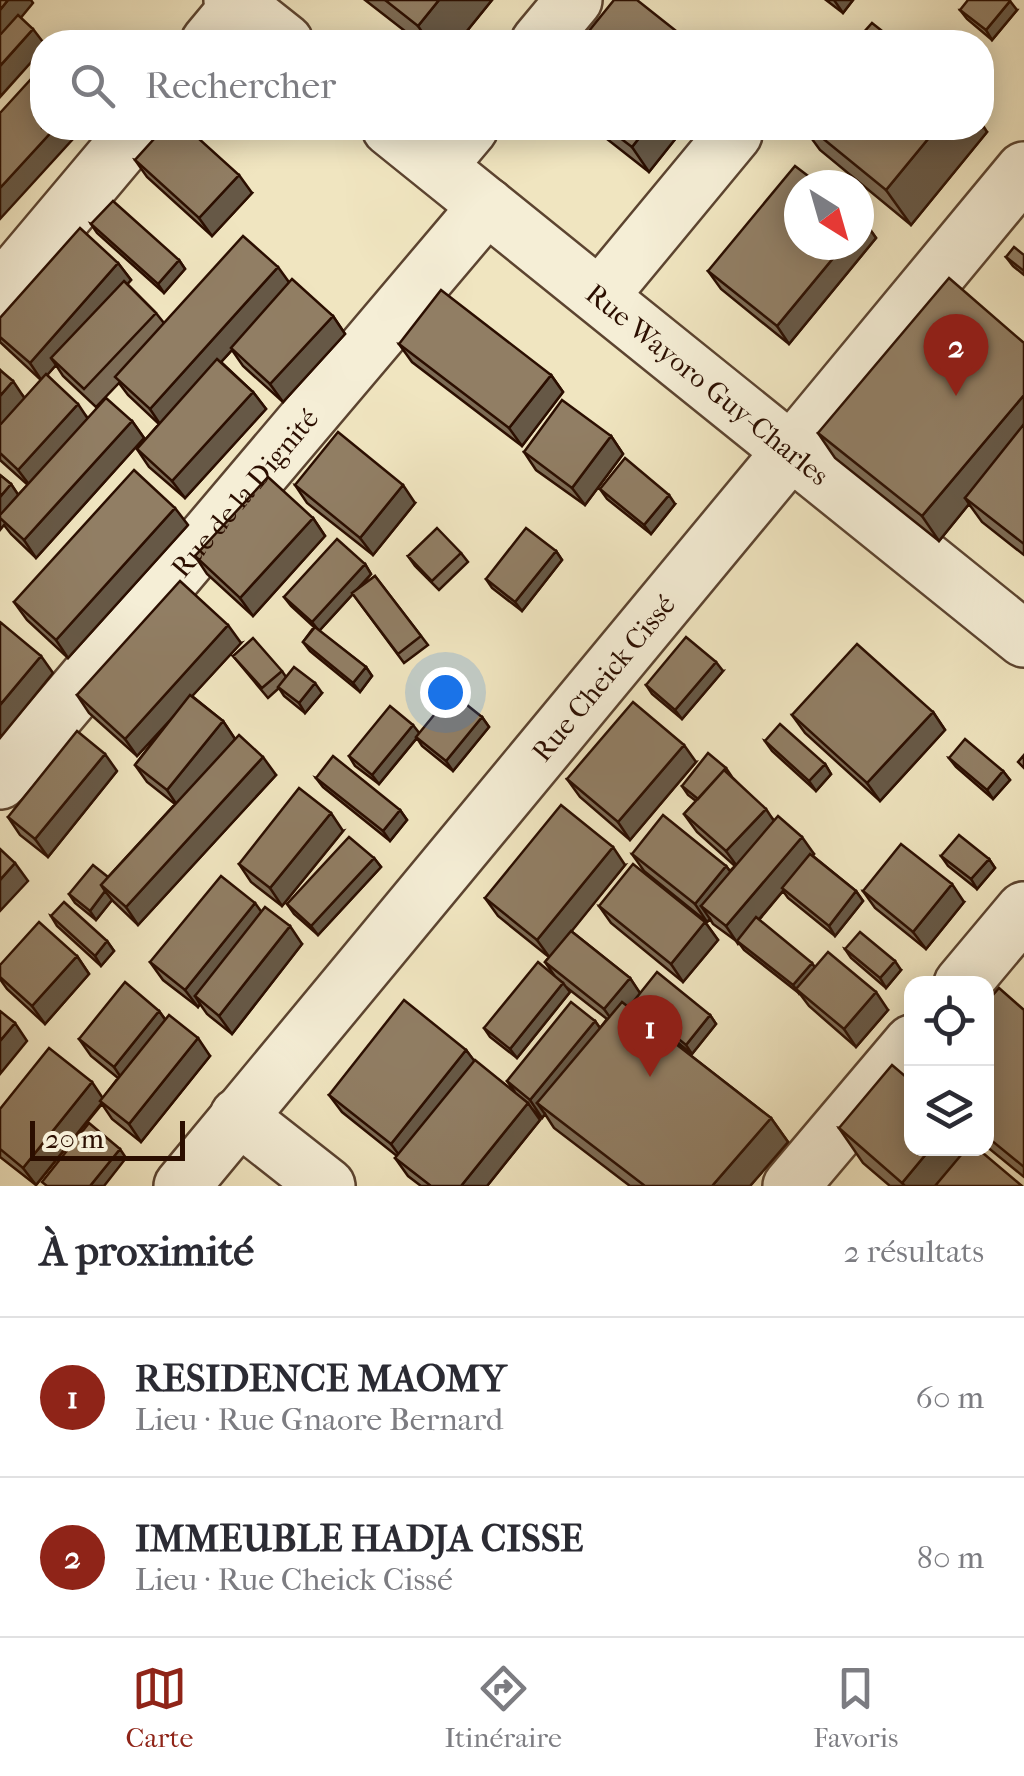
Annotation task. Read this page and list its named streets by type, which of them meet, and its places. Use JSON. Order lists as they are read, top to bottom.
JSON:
{
  "streets": {
    "street": ["Rue Wayoro Guy-Charles", "Rue de la Dignité", "Rue Cheick Cissé"]
  },
  "crossings": [
    ["Rue Wayoro Guy-Charles", "Rue de la Dignité"],
    ["Rue Wayoro Guy-Charles", "Rue Cheick Cissé"]
  ],
  "scale_bar": "20 m",
  "north": "bottom right",
  "page": {
    "search": "Rechercher",
    "pins": ["2", "1"],
    "scale": "20 m",
    "heading": ["À proximité", "2 résultats"],
    "list": [
      {
        "mark": "1",
        "name": "RESIDENCE MAOMY",
        "note": "Lieu · Rue Gnaore Bernard",
        "value": "60 m"
      },
      {
        "mark": "2",
        "name": "IMMEUBLE HADJA CISSE",
        "note": "Lieu · Rue Cheick Cissé",
        "value": "80 m"
      }
    ],
    "nav": ["Carte", "Itinéraire", "Favoris"]
  }
}
